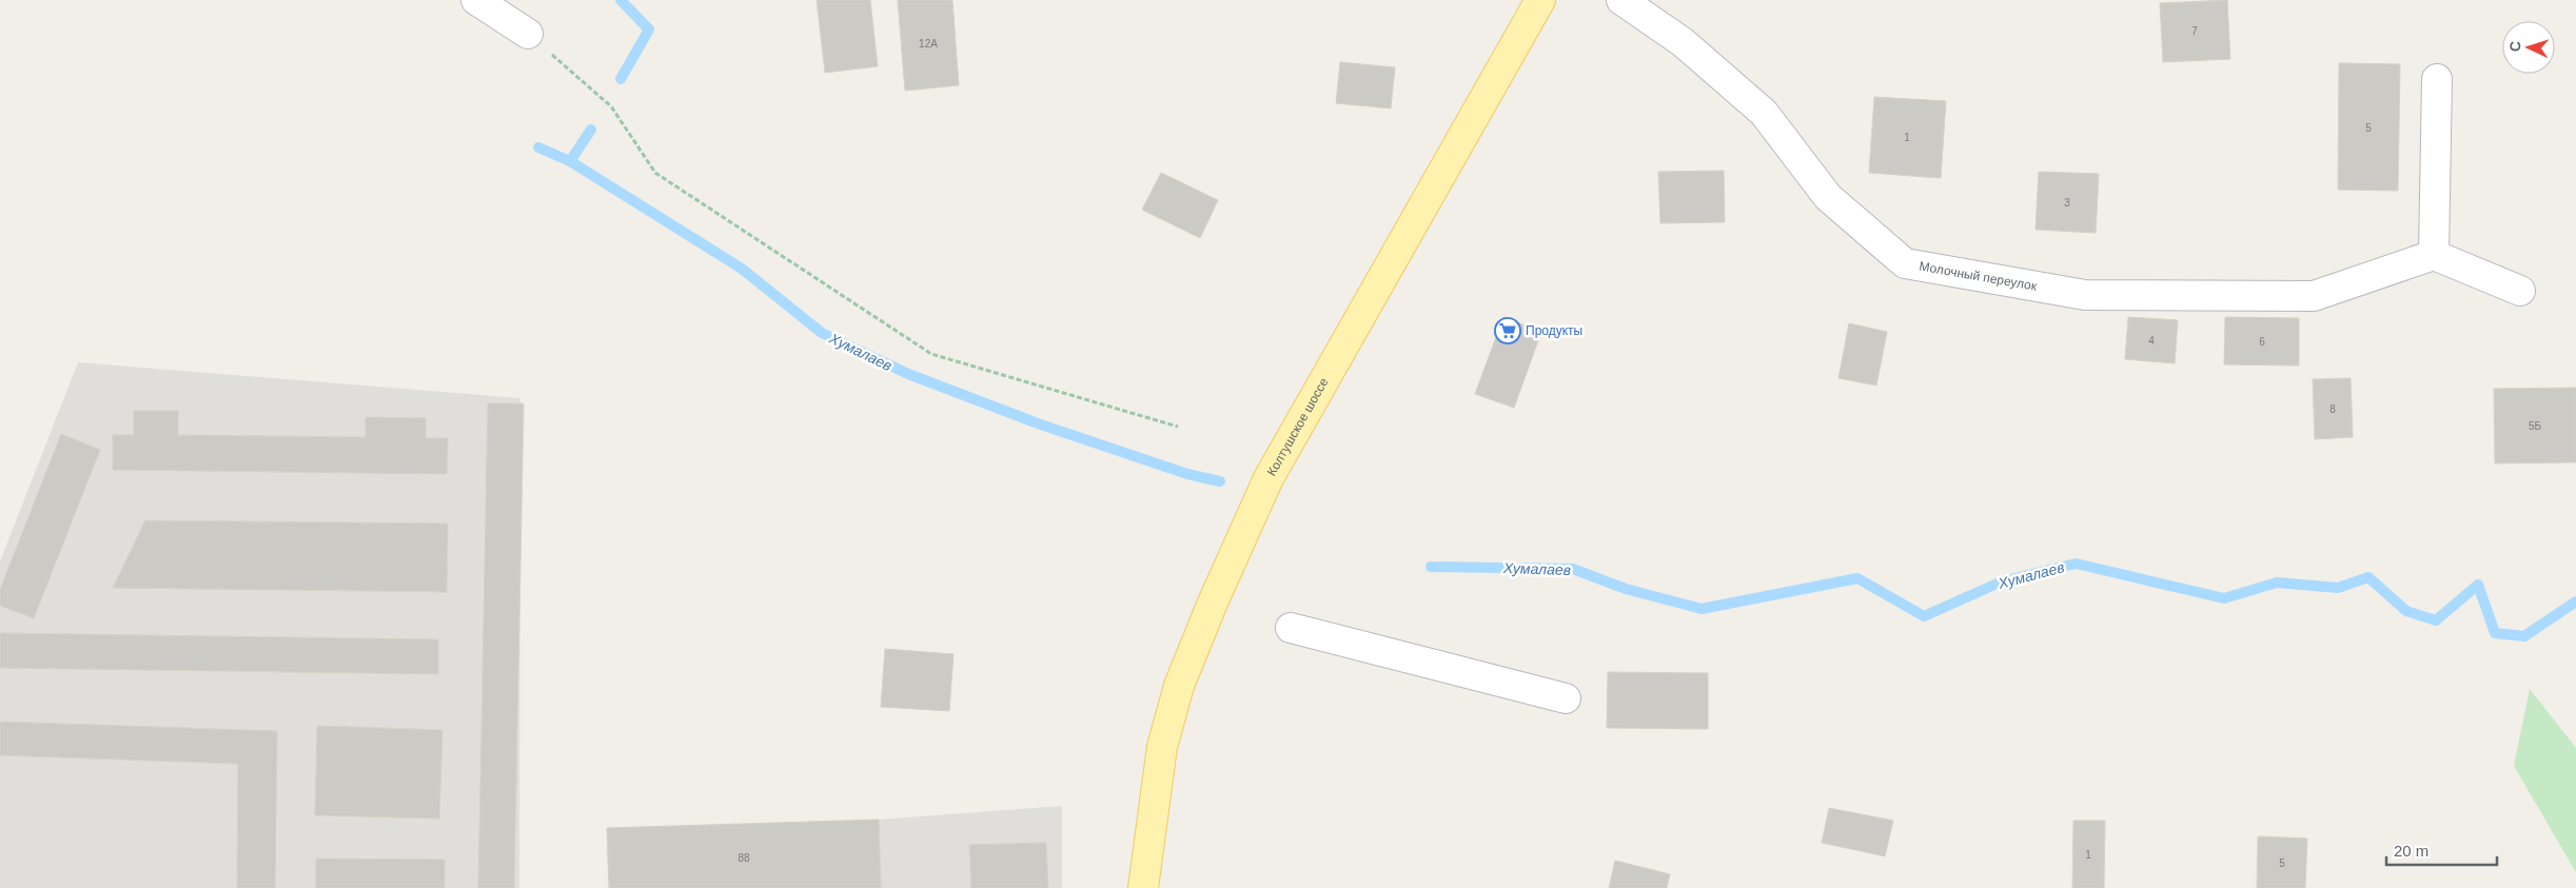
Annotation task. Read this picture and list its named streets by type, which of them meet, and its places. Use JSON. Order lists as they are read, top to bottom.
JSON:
{
  "streets": {
    "main road": ["Колтушское шоссе"],
    "street": ["Молочный переулок"]
  },
  "water": ["Хумалаев"],
  "places": {
    "supermarket": ["Продукты"]
  },
  "house_numbers": [
    "7",
    "12А",
    "5",
    "1",
    "3",
    "4",
    "6",
    "8",
    "5Б",
    "1",
    "88",
    "5"
  ],
  "scale_bar": "20 m",
  "north": "left"
}
